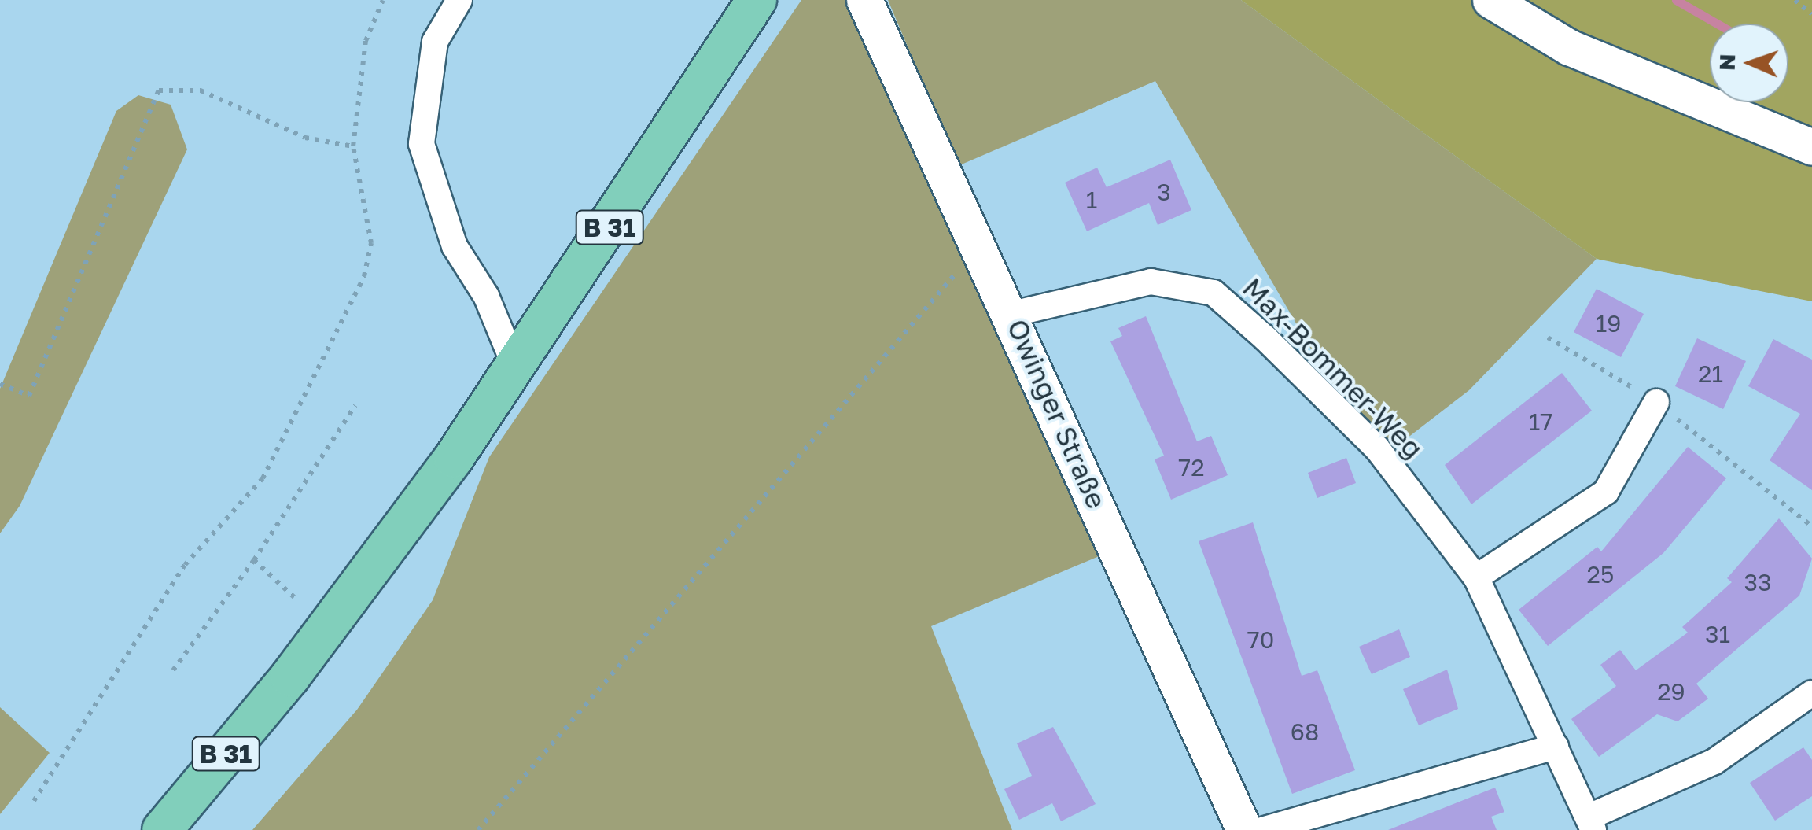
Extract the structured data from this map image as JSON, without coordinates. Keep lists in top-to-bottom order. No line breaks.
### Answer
{"streets":{"main road":["B 31"],"street":["Max-Bommer-Weg","Owinger Straße"]},"crossings":[["Max-Bommer-Weg","Owinger Straße"]],"house_numbers":["3","1","19","21","17","72","25","33","31","70","29","68"],"north":"left"}
